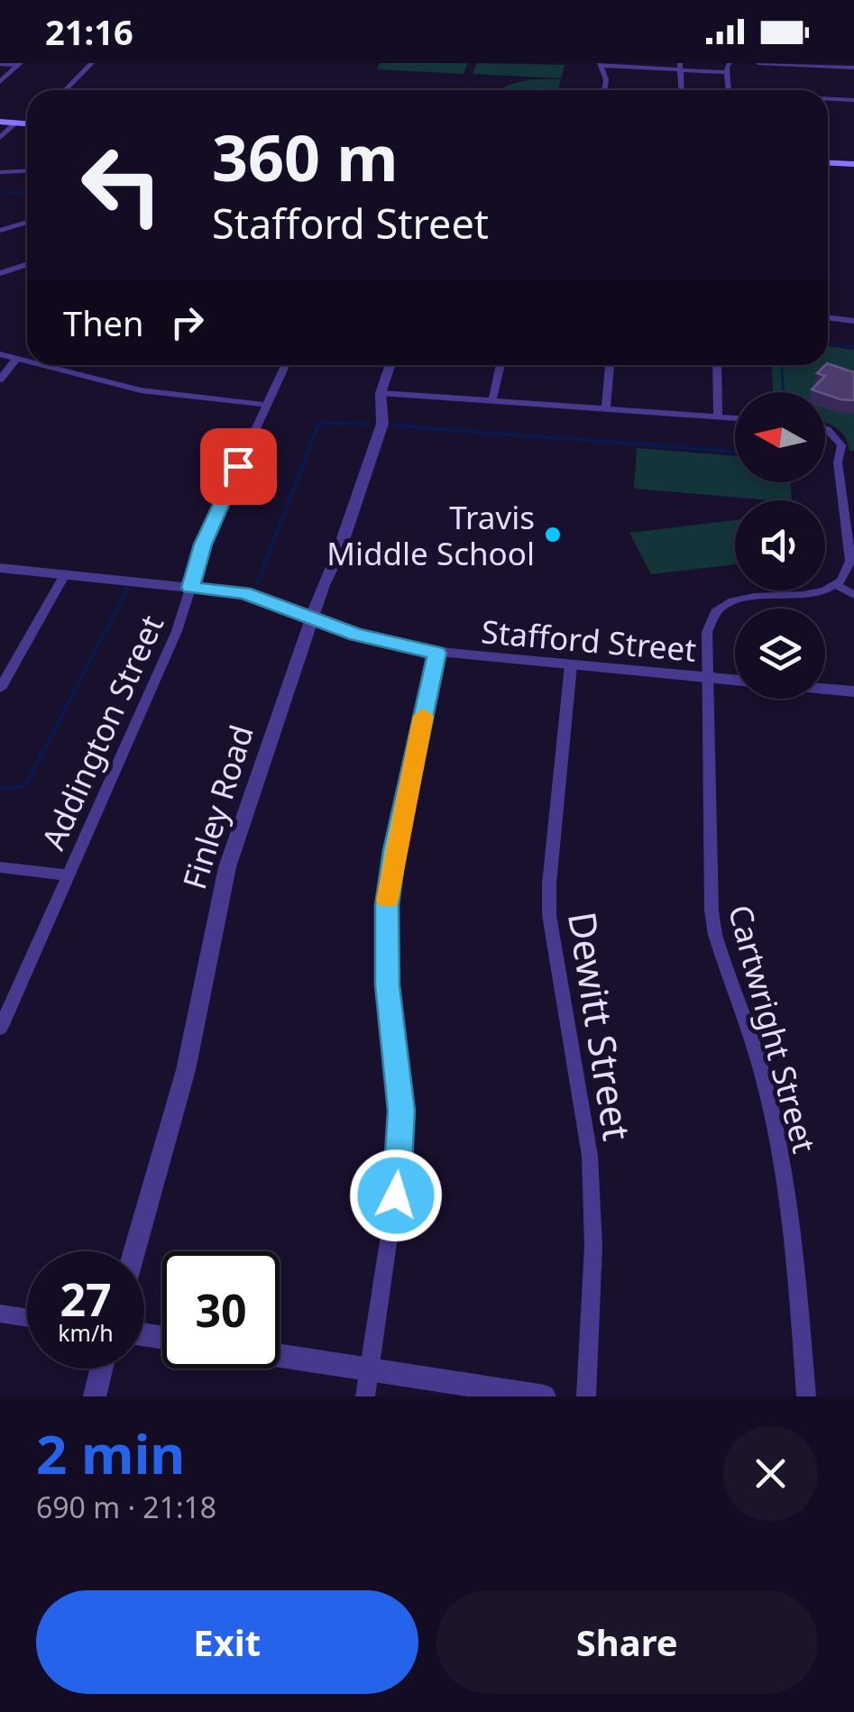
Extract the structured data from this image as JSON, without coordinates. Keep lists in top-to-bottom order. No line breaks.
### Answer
{"streets":{"street":["Stafford Street","Addington Street","Finley Road","Dewitt Street","Cartwright Street"]},"crossings":[["Stafford Street","Addington Street"],["Stafford Street","Finley Road"],["Stafford Street","Dewitt Street"],["Stafford Street","Cartwright Street"]],"places":["Travis Middle School"],"north":"left","page":{"status":"21:16","turn":["360 m","Stafford Street"],"then":"Then","speed":"27 km/h","limit":"30","heading":["2 min","690 m · 21:18"],"buttons":["Exit","Share"]}}
